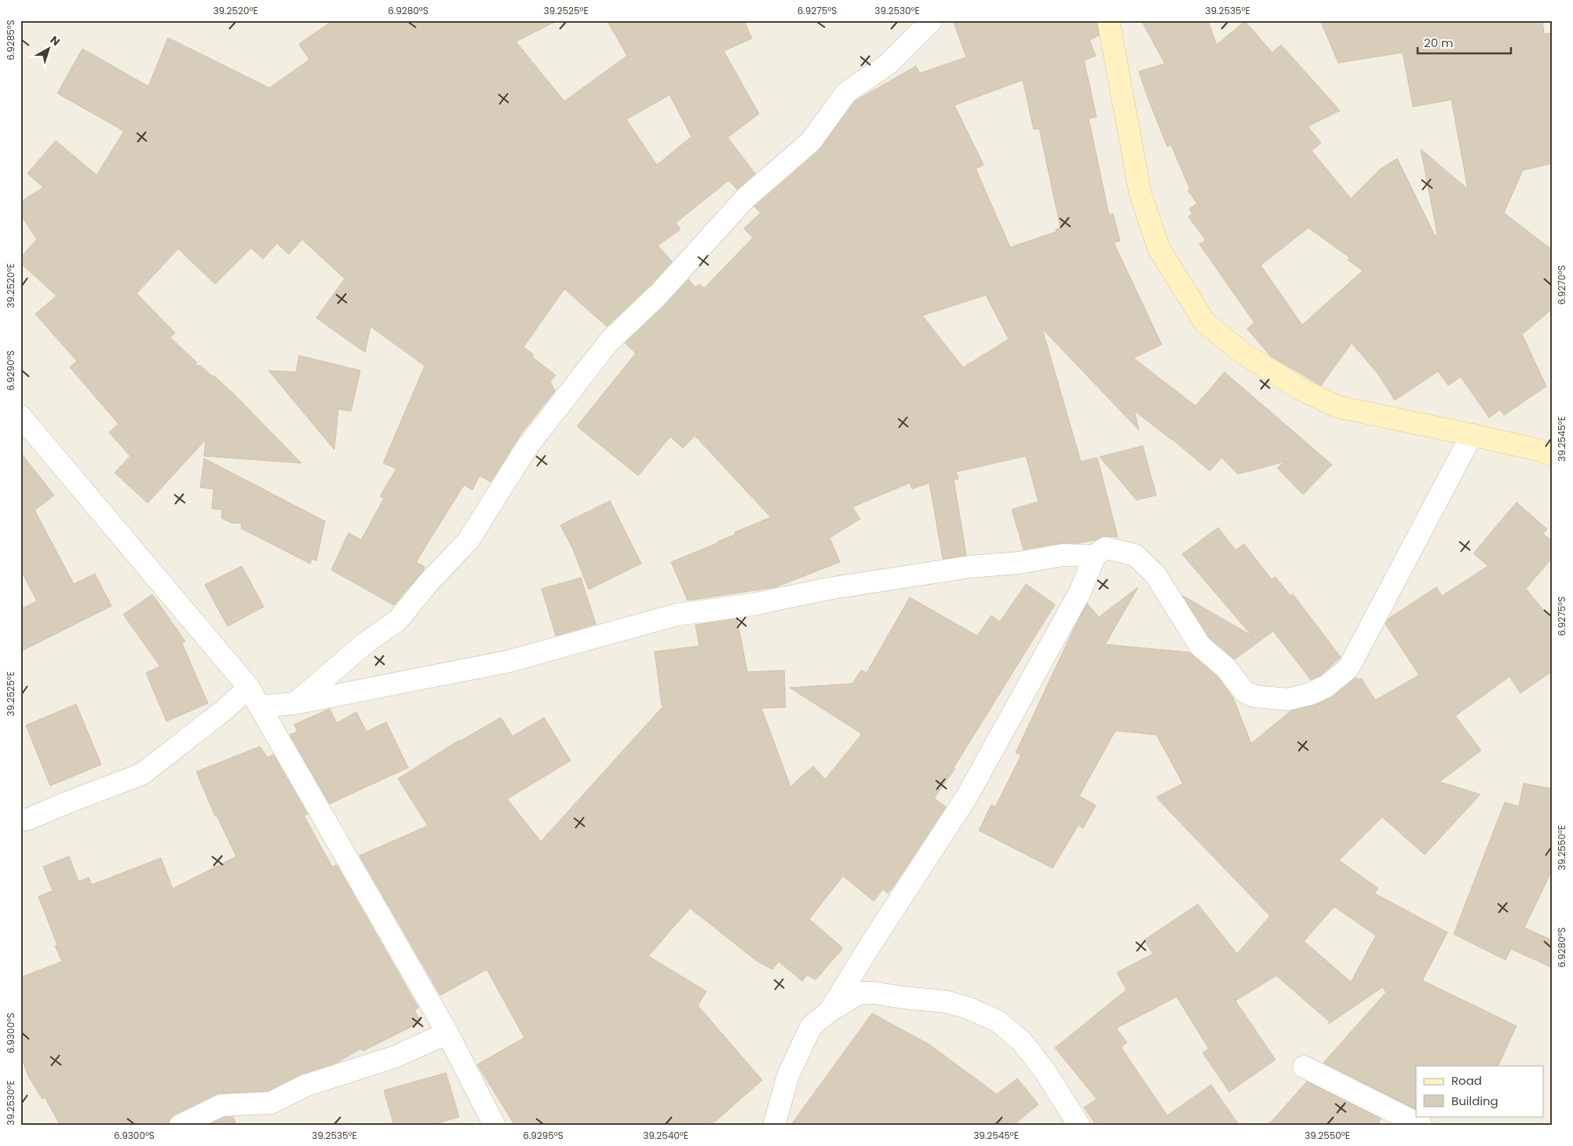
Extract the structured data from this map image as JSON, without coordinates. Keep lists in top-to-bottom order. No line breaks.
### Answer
{"legend":["Road","Building"],"scale_bar":"20 m","north":"top right","coordinates":["39.2520°E","6.9280°S","39.2525°E","6.9275°S","39.2530°E","39.2535°E","6.9285°S","6.9270°S","6.9290°S","39.2545°E","39.2550°E","6.9300°S","6.9295°S","39.2540°E"]}
